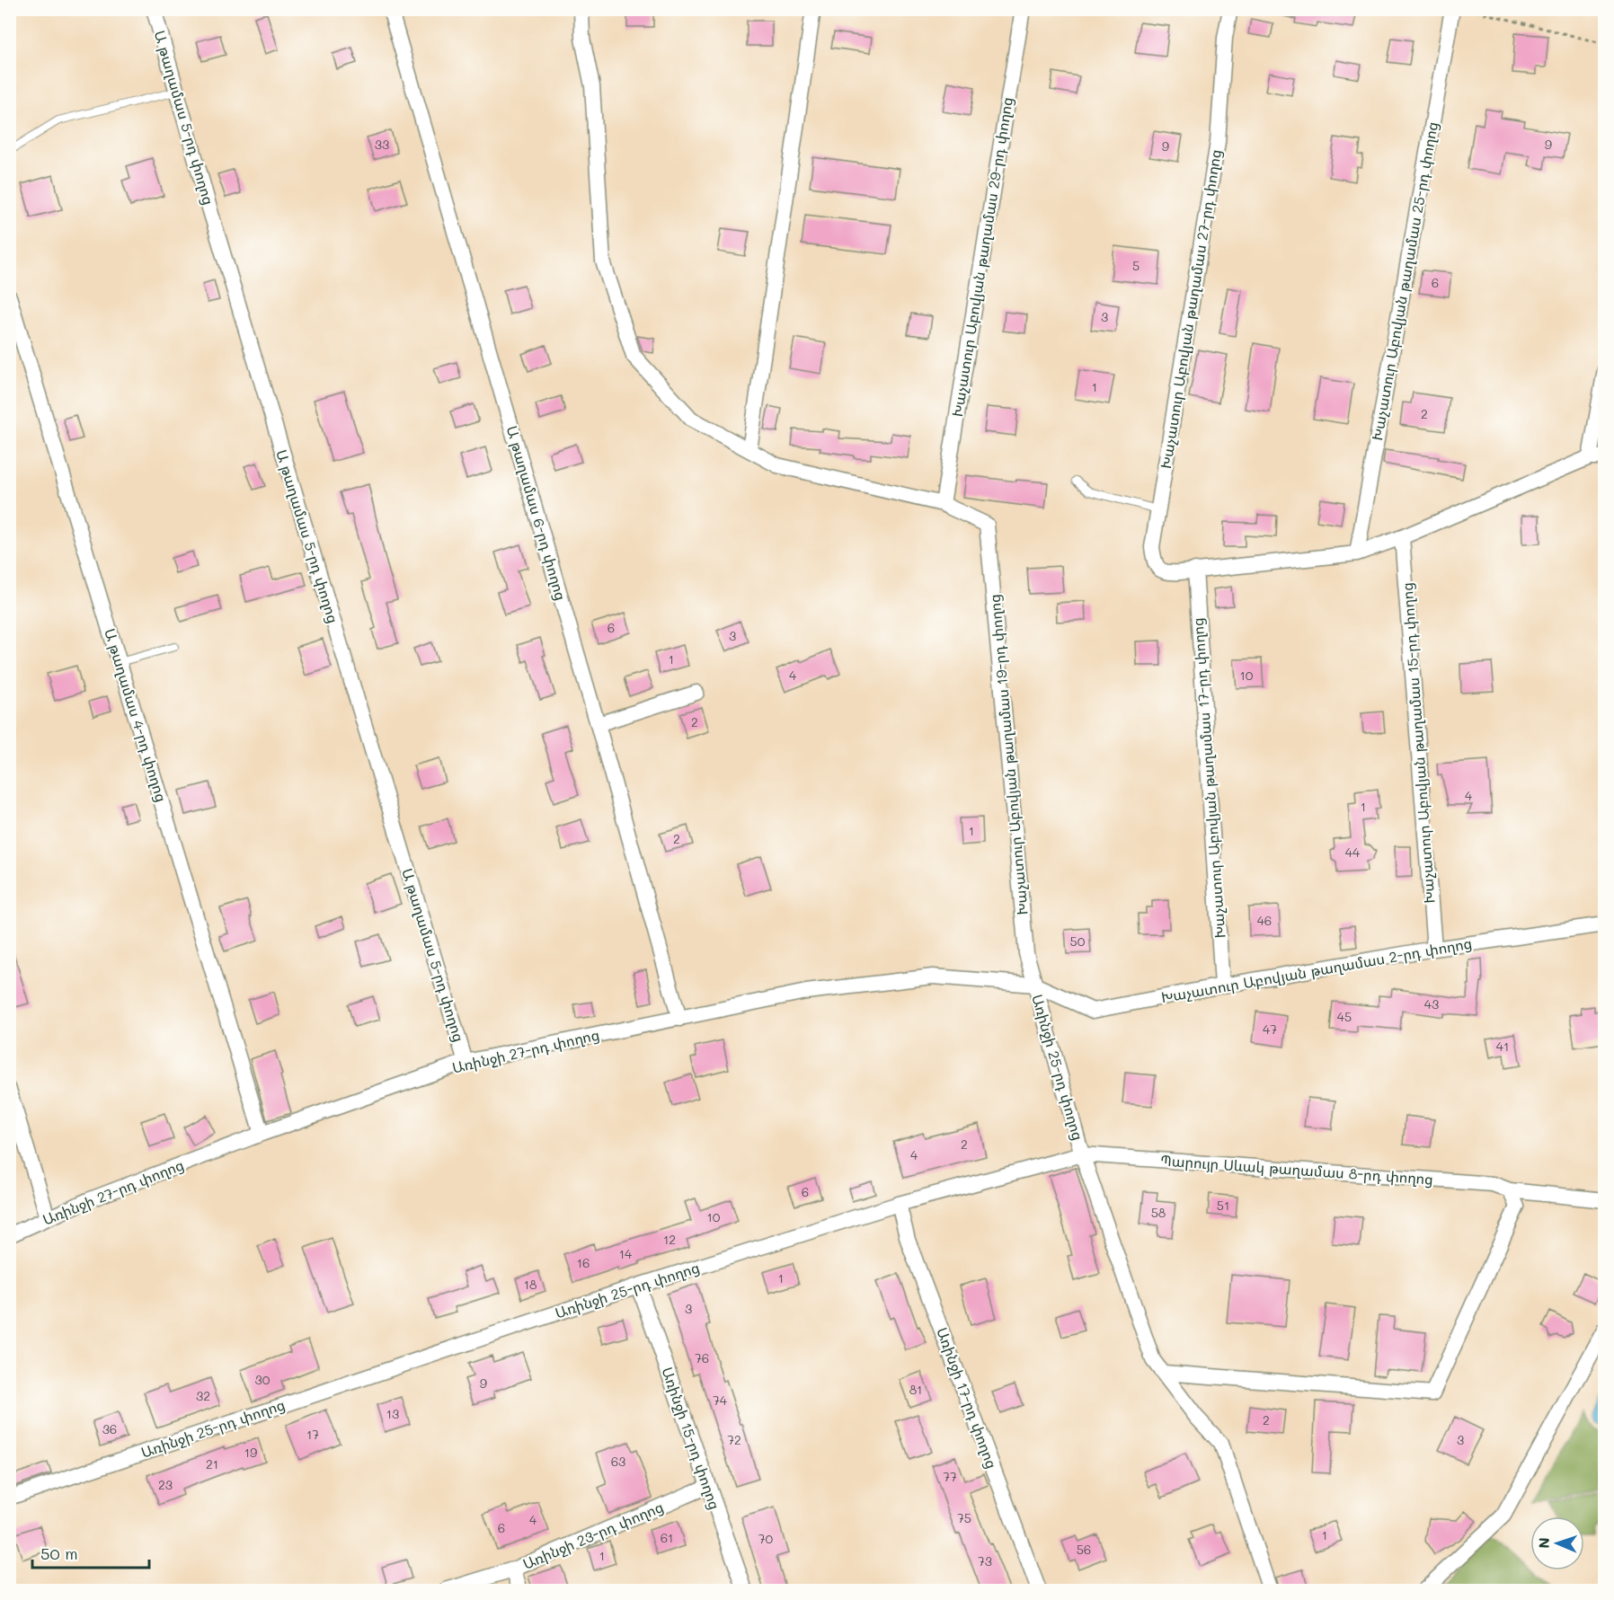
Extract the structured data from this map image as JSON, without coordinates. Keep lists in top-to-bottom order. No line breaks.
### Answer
{"streets":{"street":["Ա թաղամաս 5-րդ փողոց","Խաչատուր Աբովյան թաղամաս 29-րդ փողոց","Խաչատուր Աբովյան թաղամաս 25-րդ փողոց","Խաչատուր Աբովյան թաղամաս 27-րդ փողոց","Ա թաղամաս 6-րդ փողոց","Ա թաղամաս 4-րդ փողոց","Խաչատուր Աբովյան թաղամաս 15-րդ փողոց","Խաչատուր Աբովյան թաղամաս 19-րդ փողոց","Խաչատուր Աբովյան թաղամաս 17-րդ փողոց","Խաչատուր Աբովյան թաղամաս 2-րդ փողոց","Առինջի 27-րդ փողոց","Առինջի 25-րդ փողոց","Պարույր Սևակ թաղամաս 8-րդ փողոց","Առինջի 17-րդ փողոց","Առինջի 15-րդ փողոց","Առինջի 23-րդ փողոց"]},"crossings":[["Ա թաղամաս 5-րդ փողոց","Առինջի 27-րդ փողոց"],["Խաչատուր Աբովյան թաղամաս 29-րդ փողոց","Խաչատուր Աբովյան թաղամաս 19-րդ փողոց"],["Խաչատուր Աբովյան թաղամաս 27-րդ փողոց","Խաչատուր Աբովյան թաղամաս 17-րդ փողոց"],["Ա թաղամաս 6-րդ փողոց","Առինջի 27-րդ փողոց"],["Ա թաղամաս 4-րդ փողոց","Առինջի 27-րդ փողոց"],["Խաչատուր Աբովյան թաղամաս 15-րդ փողոց","Խաչատուր Աբովյան թաղամաս 2-րդ փողոց"],["Խաչատուր Աբովյան թաղամաս 19-րդ փողոց","Խաչատուր Աբովյան թաղամաս 2-րդ փողոց"],["Խաչատուր Աբովյան թաղամաս 19-րդ փողոց","Առինջի 27-րդ փողոց"],["Խաչատուր Աբովյան թաղամաս 19-րդ փողոց","Առինջի 25-րդ փողոց"],["Խաչատուր Աբովյան թաղամաս 17-րդ փողոց","Խաչատուր Աբովյան թաղամաս 2-րդ փողոց"],["Խաչատուր Աբովյան թաղամաս 2-րդ փողոց","Առինջի 27-րդ փողոց"],["Խաչատուր Աբովյան թաղամաս 2-րդ փողոց","Առինջի 25-րդ փողոց"],["Առինջի 27-րդ փողոց","Առինջի 25-րդ փողոց"],["Առինջի 25-րդ փողոց","Պարույր Սևակ թաղամաս 8-րդ փողոց"],["Առինջի 25-րդ փողոց","Առինջի 17-րդ փողոց"],["Առինջի 25-րդ փողոց","Առինջի 15-րդ փողոց"],["Առինջի 15-րդ փողոց","Առինջի 23-րդ փողոց"]],"house_numbers":["33","9","9","5","6","3","1","2","6","3","1","4","10","2","4","1","1","2","44","46","50","43","45","47","41","2","4","6","51","58","10","12","14","16","1","18","3","76","30","9","81","32","74","13","2","36","17","72","3","19","63","21","77","23","75","4","6","1","61","70","56","1","73"],"scale_bar":"50 m","north":"left"}
